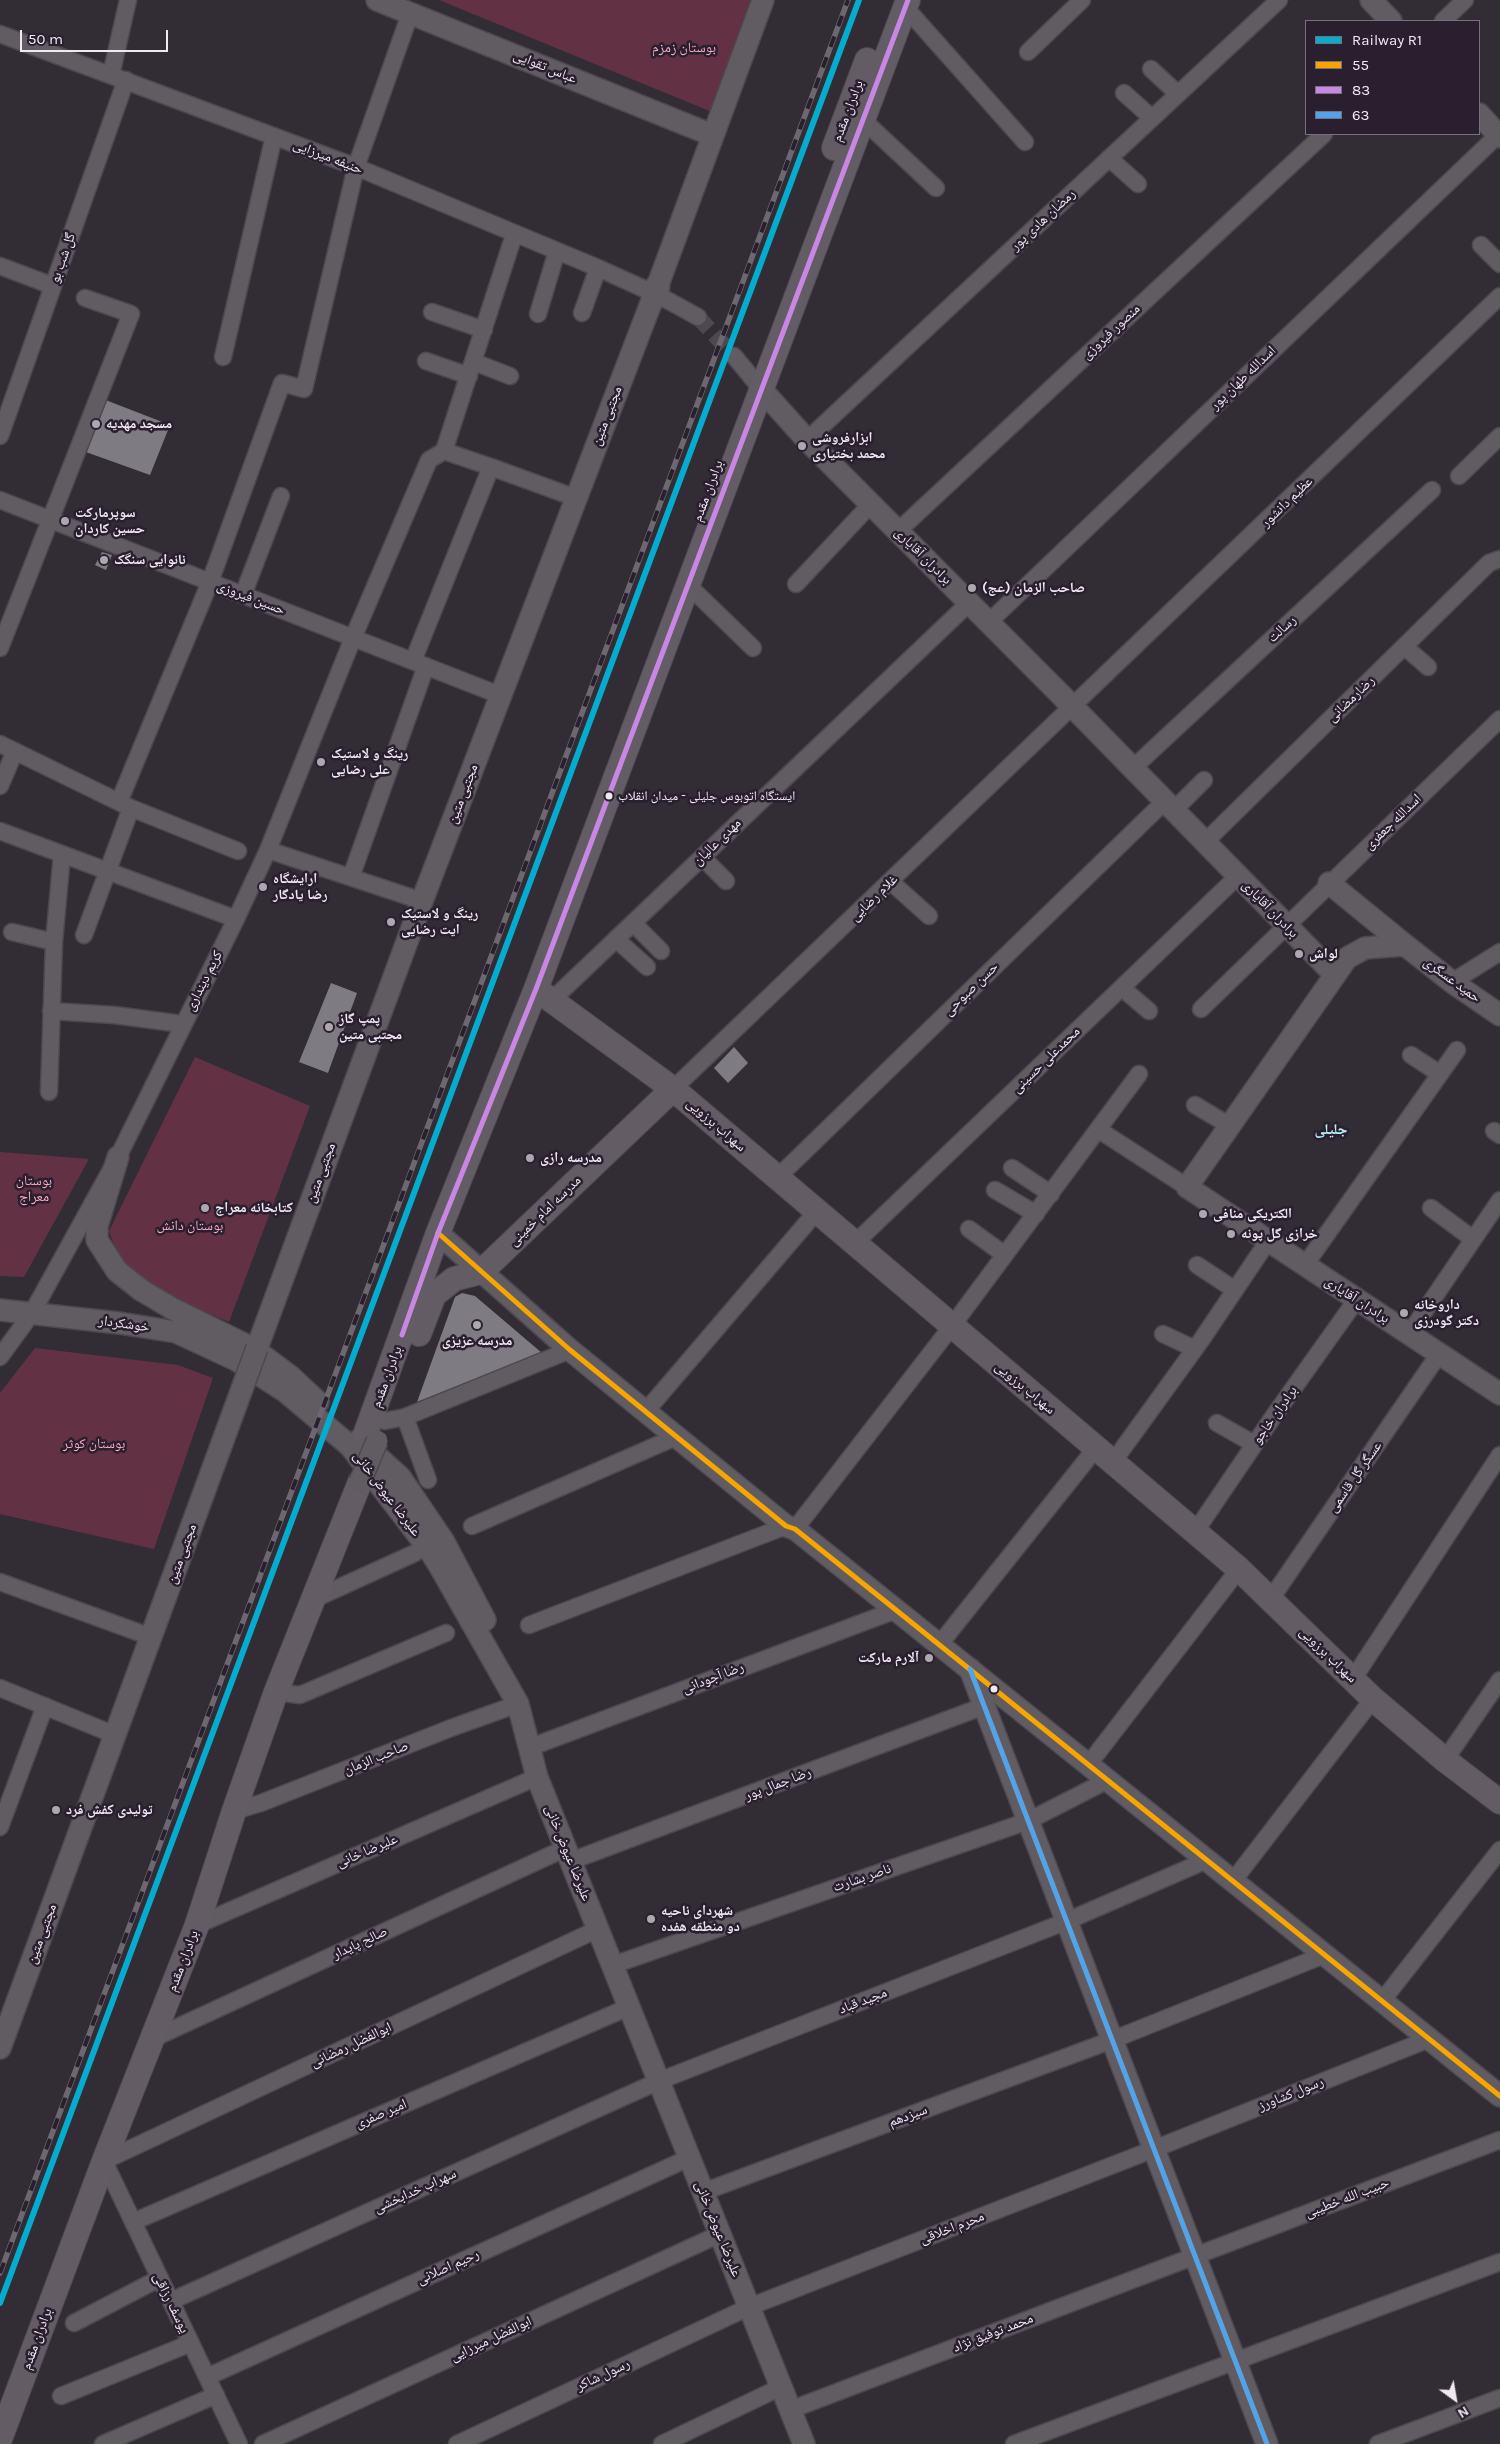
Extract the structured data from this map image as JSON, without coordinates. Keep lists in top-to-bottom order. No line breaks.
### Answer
{"streets":{"main road":["برادران مقدم","سهراب برزویی","مدرسه امام خمینی"],"street":["عباس تقوایی","حنیفه میرزایی","رمضان هادی پور","گل شب بو","منصور فیروزی","اسدالله طهان پور","مجتبی متین","عظیم دانشور","برادران آقایاری","حسین فیروزی","رسالت","رضارمضانی","اسدالله جعفری","مهدی عالیان","غلام رضایی","حمید عسگری","کریم دینداری","حسن صبوحی","محمدعلی حسینی","خوشکردار","برادران خاجو","عسگر گل قاسمی","علیرضا عیوض خانی","رضا آجودانی","صاحب الزمان","رضا جمال پور","علیرضا خانی","ناصر بشارت","صالح پایدار","مجید قباد","ابوالفضل رمضانی","رسول کشاورز","امیر صفری","سیزدهم","سهراب خدابخشی","حبیب‌ الله خطیبی","محرم اخلاقی","رحیم اصلانی","یوسف رزاقی","محمد توفیق ‌نژاد","ابوالفضل میرزایی","رسول شاکر"]},"crossings":[["عباس تقوایی","مجتبی متین"],["برادران مقدم","برادران آقایاری"],["برادران مقدم","مهدی عالیان"],["برادران مقدم","سهراب برزویی"],["برادران مقدم","مدرسه امام خمینی"],["برادران مقدم","صاحب الزمان"],["برادران مقدم","علیرضا خانی"],["برادران مقدم","صالح پایدار"],["برادران مقدم","ابوالفضل رمضانی"],["برادران مقدم","یوسف رزاقی"],["حنیفه میرزایی","گل شب بو"],["حنیفه میرزایی","مجتبی متین"],["رمضان هادی پور","برادران آقایاری"],["منصور فیروزی","برادران آقایاری"],["اسدالله طهان پور","برادران آقایاری"],["مجتبی متین","حسین فیروزی"],["عظیم دانشور","برادران آقایاری"],["عظیم دانشور","غلام رضایی"],["برادران آقایاری","رسالت"],["برادران آقایاری","رضارمضانی"],["برادران آقایاری","اسدالله جعفری"],["برادران آقایاری","مهدی عالیان"],["برادران آقایاری","غلام رضایی"],["برادران آقایاری","حسن صبوحی"],["برادران آقایاری","محمدعلی حسینی"],["برادران آقایاری","برادران خاجو"],["برادران آقایاری","عسگر گل قاسمی"],["حسین فیروزی","کریم دینداری"],["اسدالله جعفری","حمید عسگری"],["مهدی عالیان","سهراب برزویی"],["غلام رضایی","سهراب برزویی"],["غلام رضایی","مدرسه امام خمینی"],["کریم دینداری","خوشکردار"],["حسن صبوحی","سهراب برزویی"],["محمدعلی حسینی","سهراب برزویی"],["سهراب برزویی","مدرسه امام خمینی"],["سهراب برزویی","برادران خاجو"],["سهراب برزویی","عسگر گل قاسمی"],["خوشکردار","علیرضا عیوض خانی"],["علیرضا عیوض خانی","رضا آجودانی"],["علیرضا عیوض خانی","صاحب الزمان"],["علیرضا عیوض خانی","رضا جمال پور"],["علیرضا عیوض خانی","علیرضا خانی"],["علیرضا عیوض خانی","ناصر بشارت"],["علیرضا عیوض خانی","صالح پایدار"],["علیرضا عیوض خانی","مجید قباد"],["علیرضا عیوض خانی","ابوالفضل رمضانی"],["علیرضا عیوض خانی","امیر صفری"],["علیرضا عیوض خانی","سیزدهم"],["علیرضا عیوض خانی","سهراب خدابخشی"],["علیرضا عیوض خانی","محرم اخلاقی"],["علیرضا عیوض خانی","رحیم اصلانی"],["علیرضا عیوض خانی","محمد توفیق ‌نژاد"],["علیرضا عیوض خانی","ابوالفضل میرزایی"],["علیرضا عیوض خانی","رسول شاکر"],["رضا جمال پور","صالح پایدار"],["مجید قباد","سهراب خدابخشی"],["ابوالفضل رمضانی","یوسف رزاقی"],["رسول کشاورز","محرم اخلاقی"],["امیر صفری","یوسف رزاقی"],["سهراب خدابخشی","یوسف رزاقی"],["حبیب‌ الله خطیبی","محمد توفیق ‌نژاد"],["محرم اخلاقی","رسول شاکر"],["رحیم اصلانی","یوسف رزاقی"]],"districts":["جلیلی"],"parks":["بوستان زمزم","بوستان معراج","بوستان دانش","بوستان کوثر"],"places":["مسجد مهدیه","ابزارفروشی محمد بختیاری","سوپرمارکت حسین کاردان","نانوایی سنگک","صاحب الزمان (عج)","رینگ و لاستیک علی رضایی","ایستگاه اتوبوس جلیلی - میدان انقلاب","ارایشگاه رضا یادگار","رینگ و لاستیک ایت رضایی","لواش","پمپ گاز مجتبی متین","مدرسه رازی","کتابخانه معراج","الکتریکی منافی","خرازی گل پونه","داروخانه دکتر گودرزی","مدرسه عزیزی","آلارم مارکت","تولیدی کفش فرد","شهردای ناحیه دو منطقه هفده"],"lines":["rail line R1","transit line 83","transit line 55","transit line 63"],"legend":["Railway R1","55","83","63"],"scale_bar":"50 m","north":"bottom right"}
